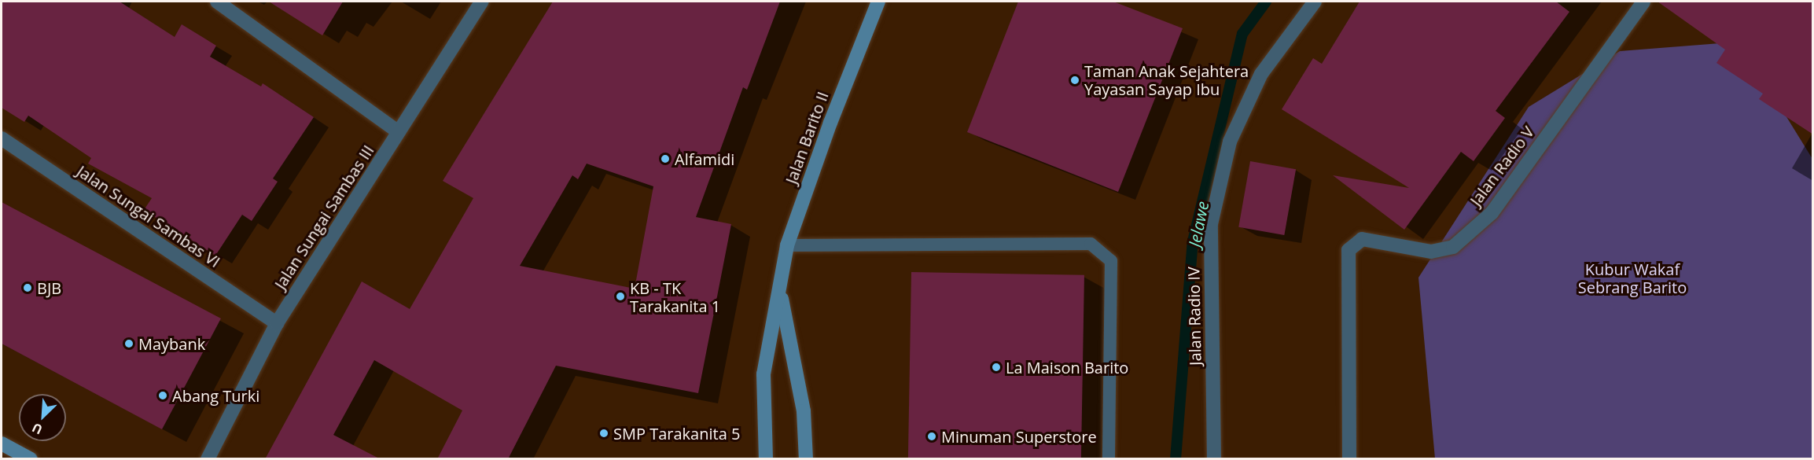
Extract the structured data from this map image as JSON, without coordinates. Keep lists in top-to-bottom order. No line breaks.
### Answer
{"streets":{"street":["Jalan Barito II","Jalan Radio V","Jalan Sungai Sambas VI","Jalan Sungai Sambas III","Jalan Radio IV"]},"crossings":[["Jalan Sungai Sambas VI","Jalan Sungai Sambas III"]],"water":["Jelawe"],"parks":["Kubur Wakaf Sebrang Barito"],"places":["Taman Anak Sejahtera Yayasan Sayap Ibu","Alfamidi","BJB","KB - TK Tarakanita 1","Maybank","La Maison Barito","Abang Turki","SMP Tarakanita 5","Minuman Superstore"],"north":"bottom left"}
